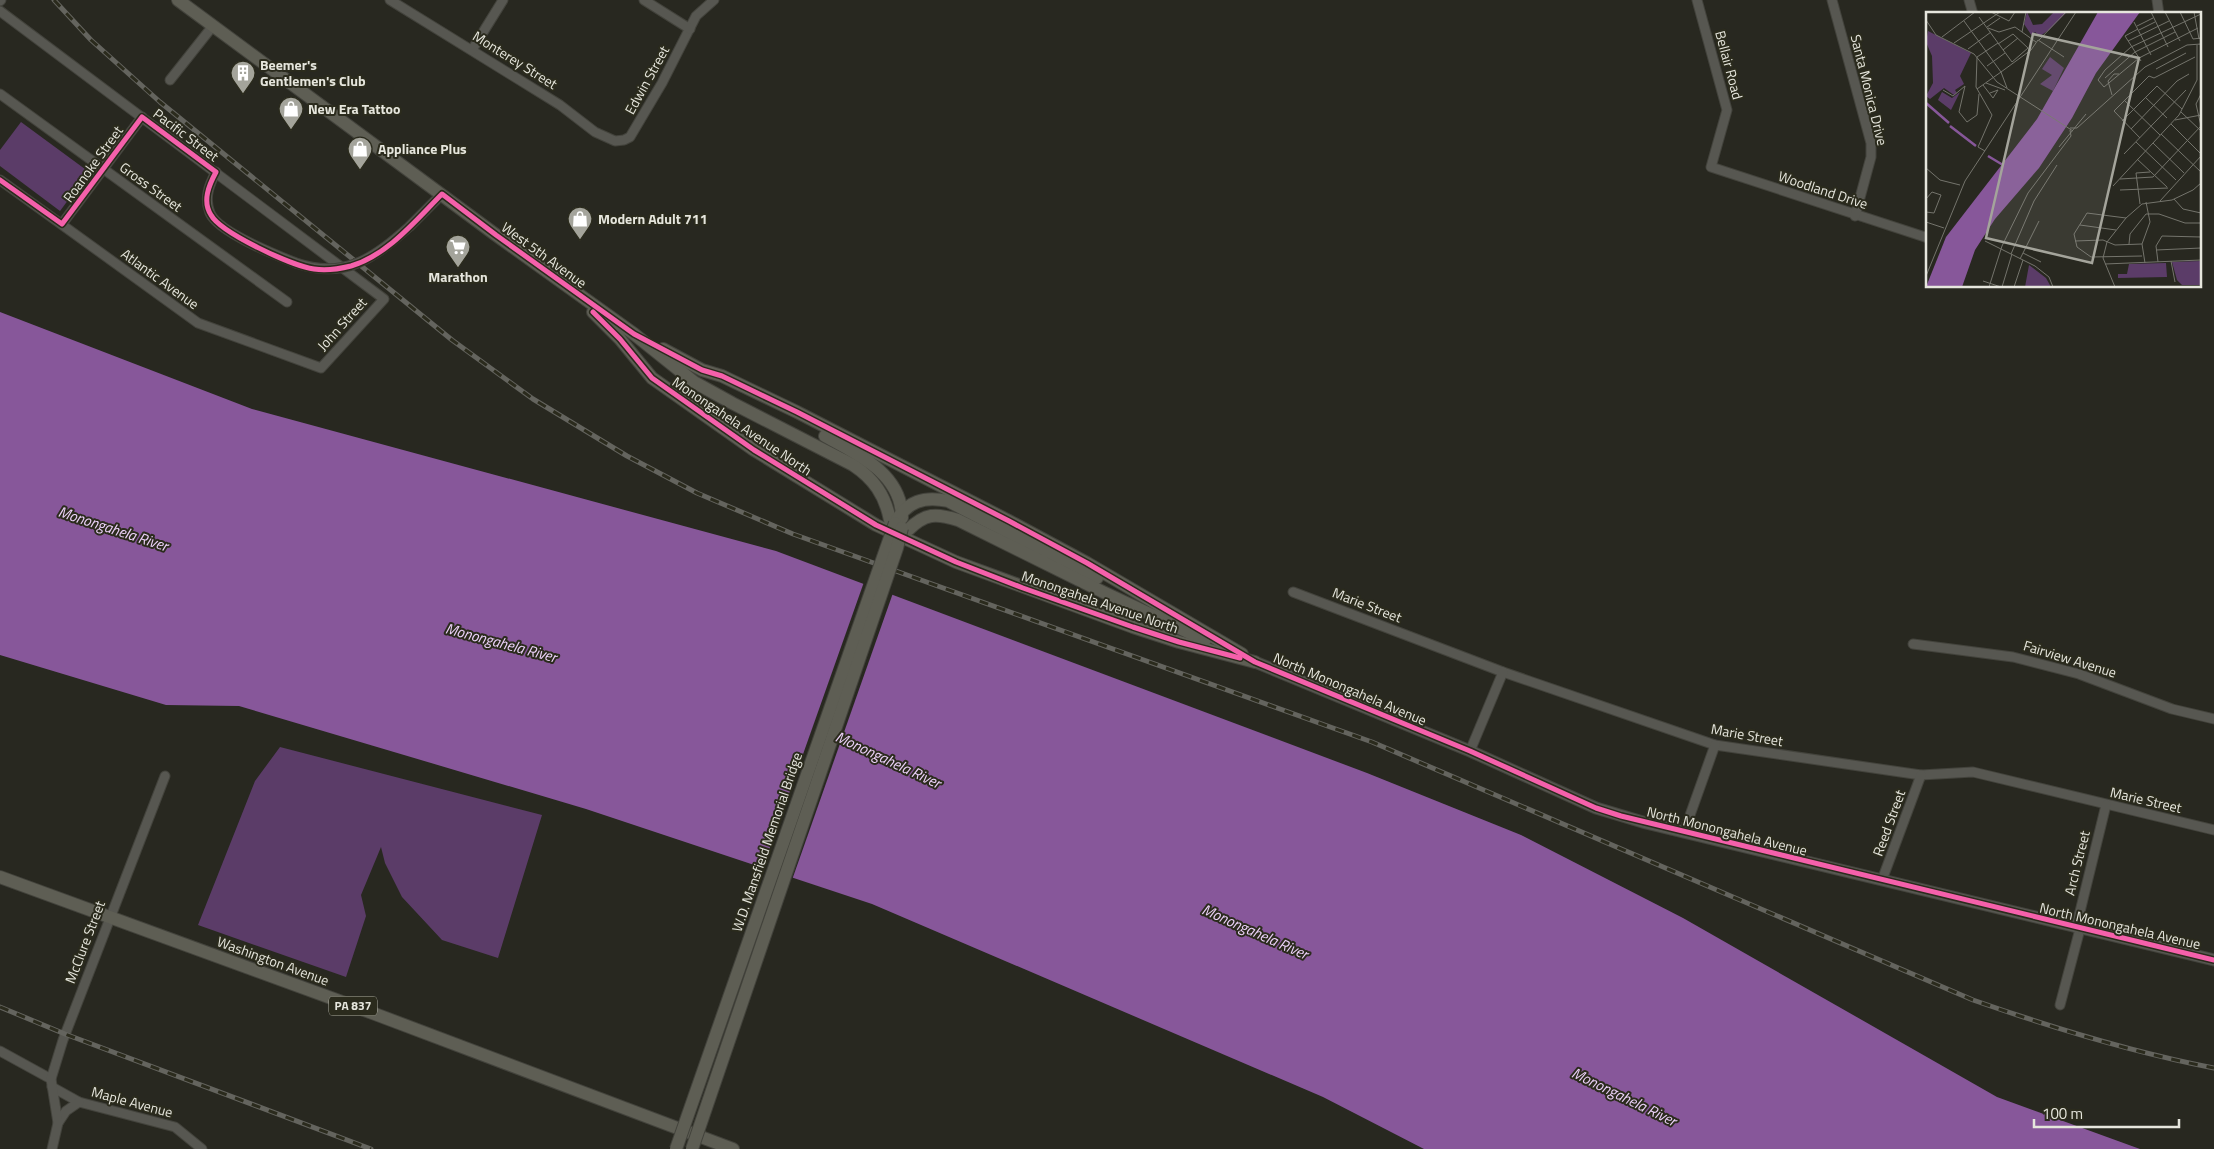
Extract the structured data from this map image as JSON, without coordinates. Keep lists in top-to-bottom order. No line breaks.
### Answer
{"streets":{"main road":["West 5th Avenue","Monongahela Avenue North","North Monongahela Avenue","W.D. Mansfield Memorial Bridge","Washington Avenue","PA 837"],"street":["Monterey Street","Bellair Road","Edwin Street","Santa Monica Drive","Pacific Street","Roanoke Street","Gross Street","Woodland Drive","Atlantic Avenue","John Street","Marie Street","Fairview Avenue","Reed Street","Arch Street","McClure Street","Maple Avenue"]},"crossings":[["Monterey Street","Edwin Street"],["Bellair Road","Woodland Drive"],["Santa Monica Drive","Woodland Drive"],["Pacific Street","Roanoke Street"],["Pacific Street","John Street"],["Roanoke Street","Gross Street"],["Roanoke Street","Atlantic Avenue"],["West 5th Avenue","Monongahela Avenue North"],["Atlantic Avenue","John Street"],["Monongahela Avenue North","North Monongahela Avenue"],["Marie Street","Reed Street"],["Marie Street","Arch Street"],["North Monongahela Avenue","Reed Street"],["North Monongahela Avenue","Arch Street"],["W.D. Mansfield Memorial Bridge","Washington Avenue"],["W.D. Mansfield Memorial Bridge","PA 837"],["McClure Street","Washington Avenue"],["McClure Street","Maple Avenue"],["Washington Avenue","PA 837"]],"water":["Monongahela River"],"places":{"building":["Beemer's Gentlemen's Club"],"shop":["New Era Tattoo","Appliance Plus","Modern Adult 711"],"supermarket":["Marathon"]},"scale_bar":"100 m"}
